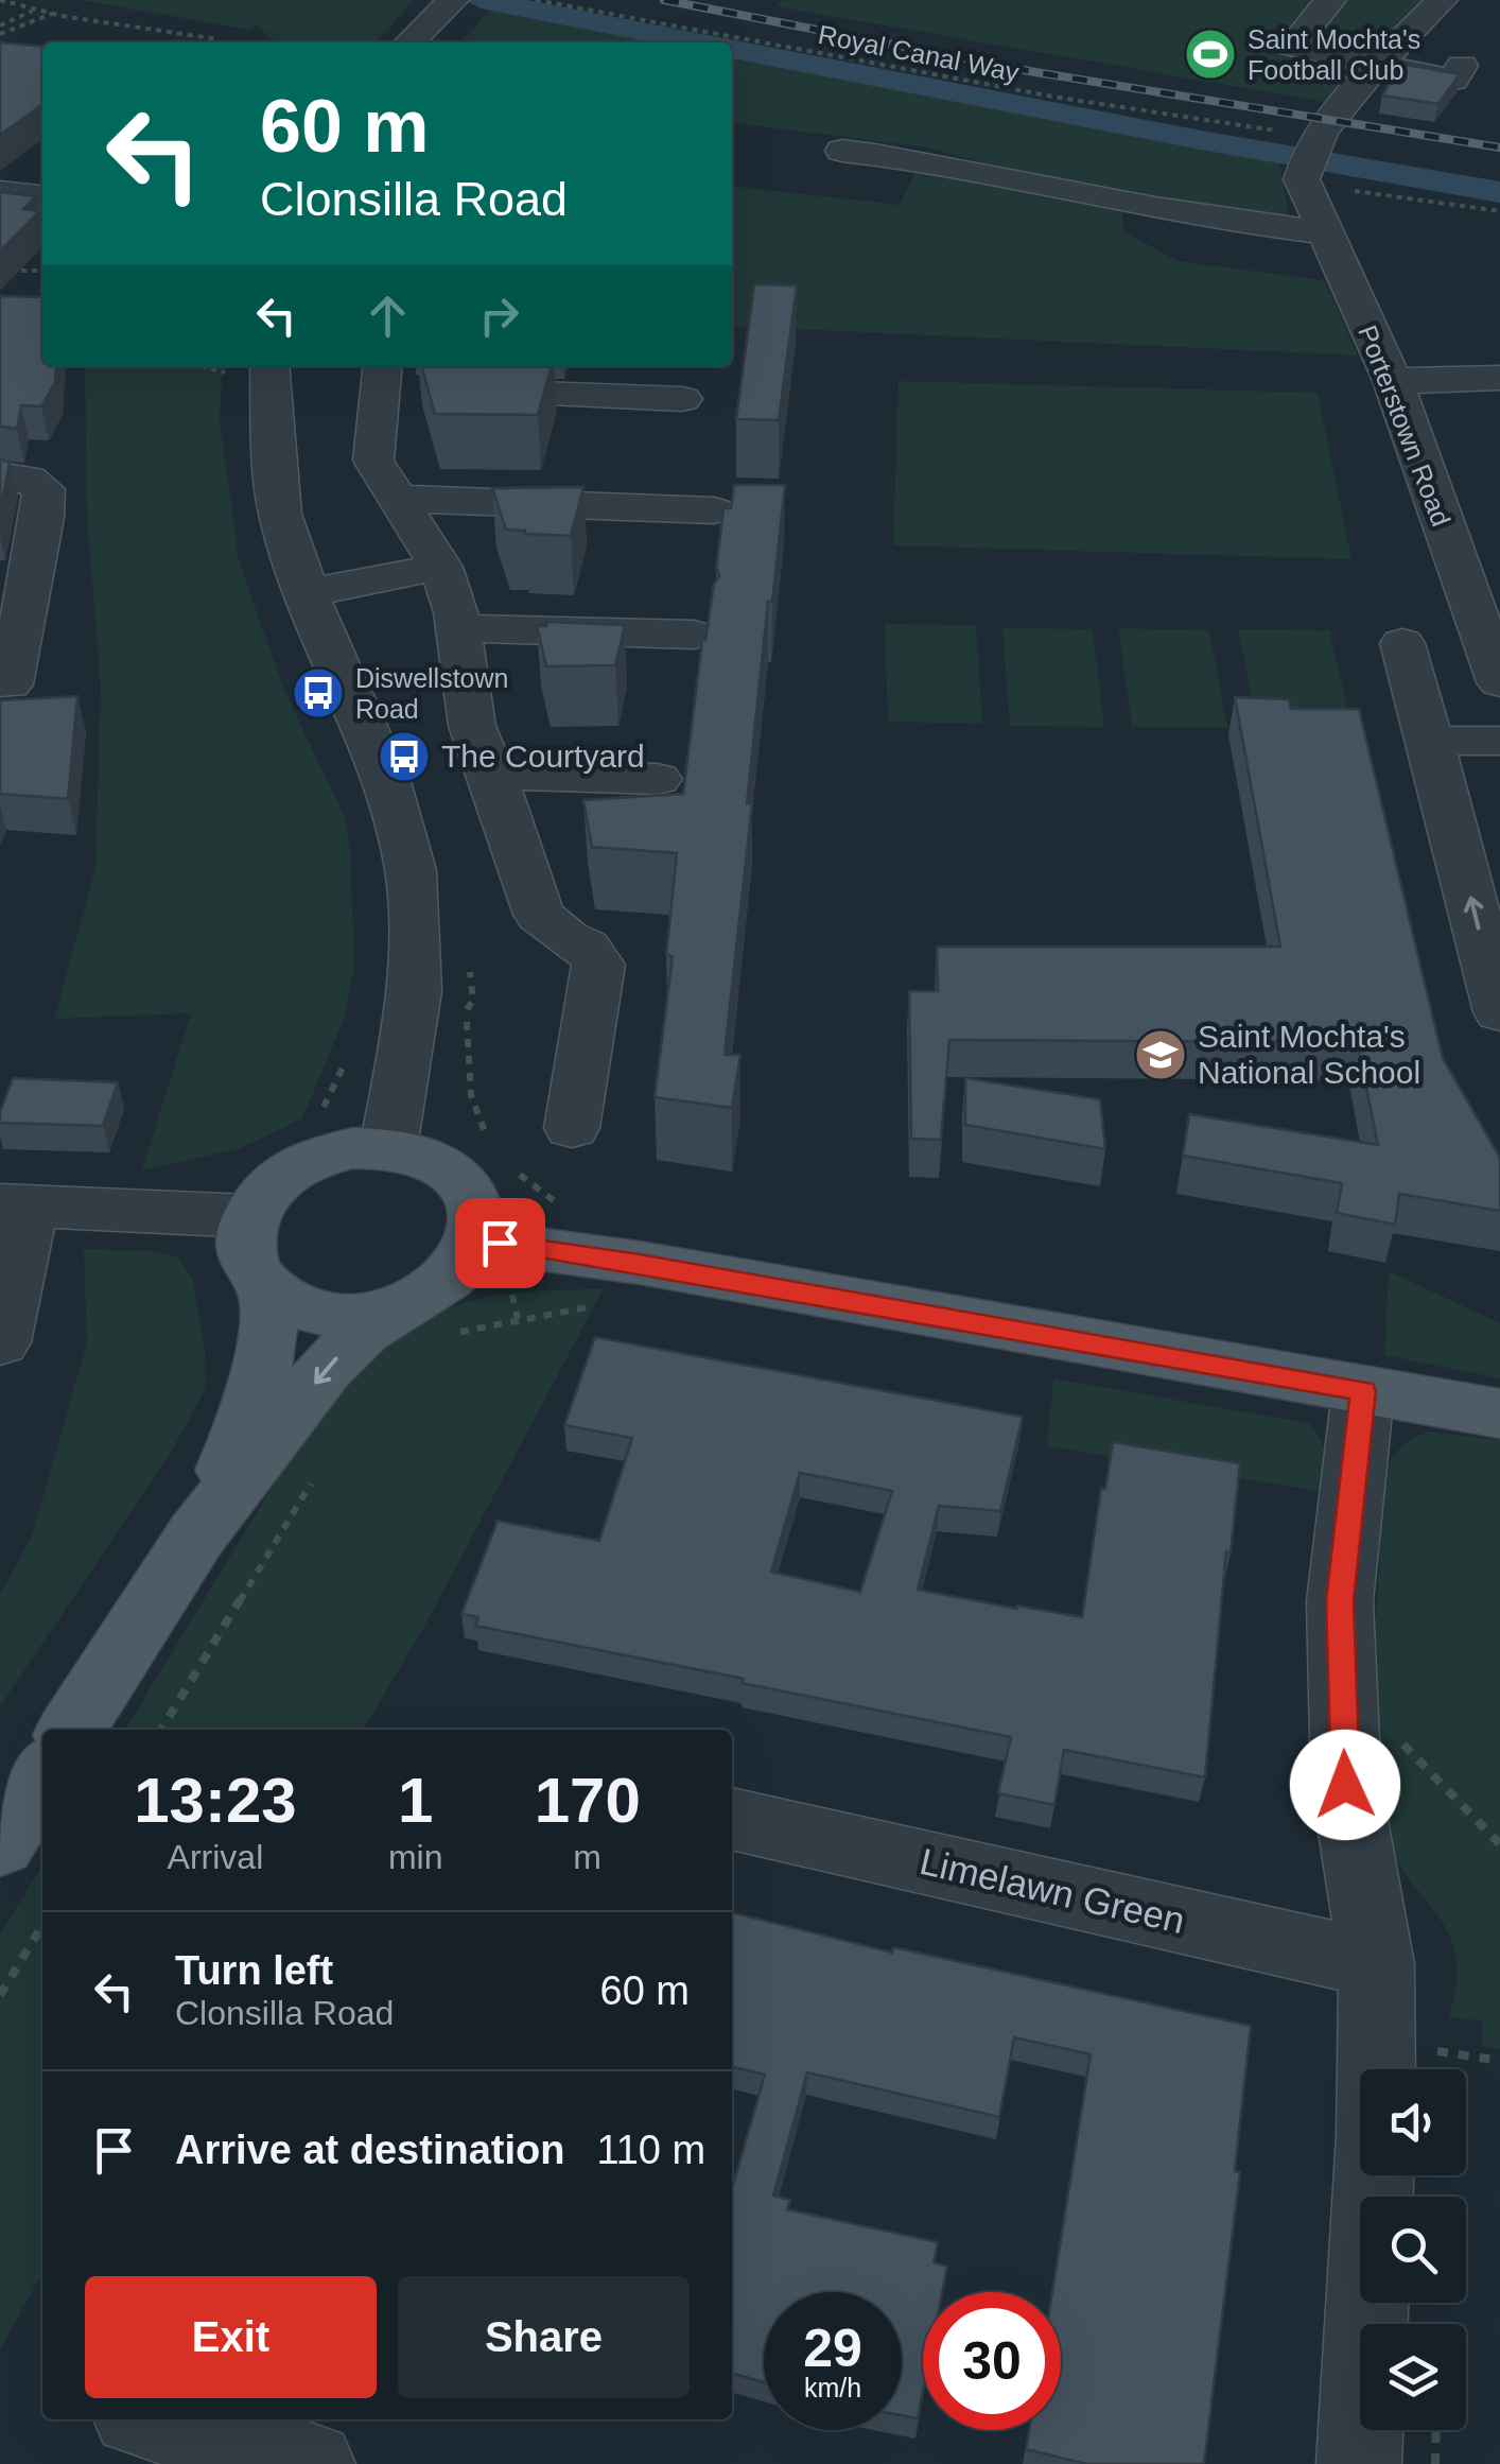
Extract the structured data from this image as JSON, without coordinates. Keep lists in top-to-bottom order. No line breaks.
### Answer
{"streets":{"street":["Porterstown Road","Limelawn Green"],"path":["Royal Canal Way"]},"places":{"sports":["Saint Mochta's Football Club"],"bus stop":["Diswellstown Road","The Courtyard"],"school or university":["Saint Mochta's National School"]},"page":{"turn":["60 m","Clonsilla Road"],"eta":["13:23","Arrival","1","min","170","m"],"list":[{"name":"Turn left","note":"Clonsilla Road","value":"60 m"},{"name":"Arrive at destination","value":"110 m"}],"buttons":["Exit","Share"],"speed":"29 km/h","limit":"30"}}
